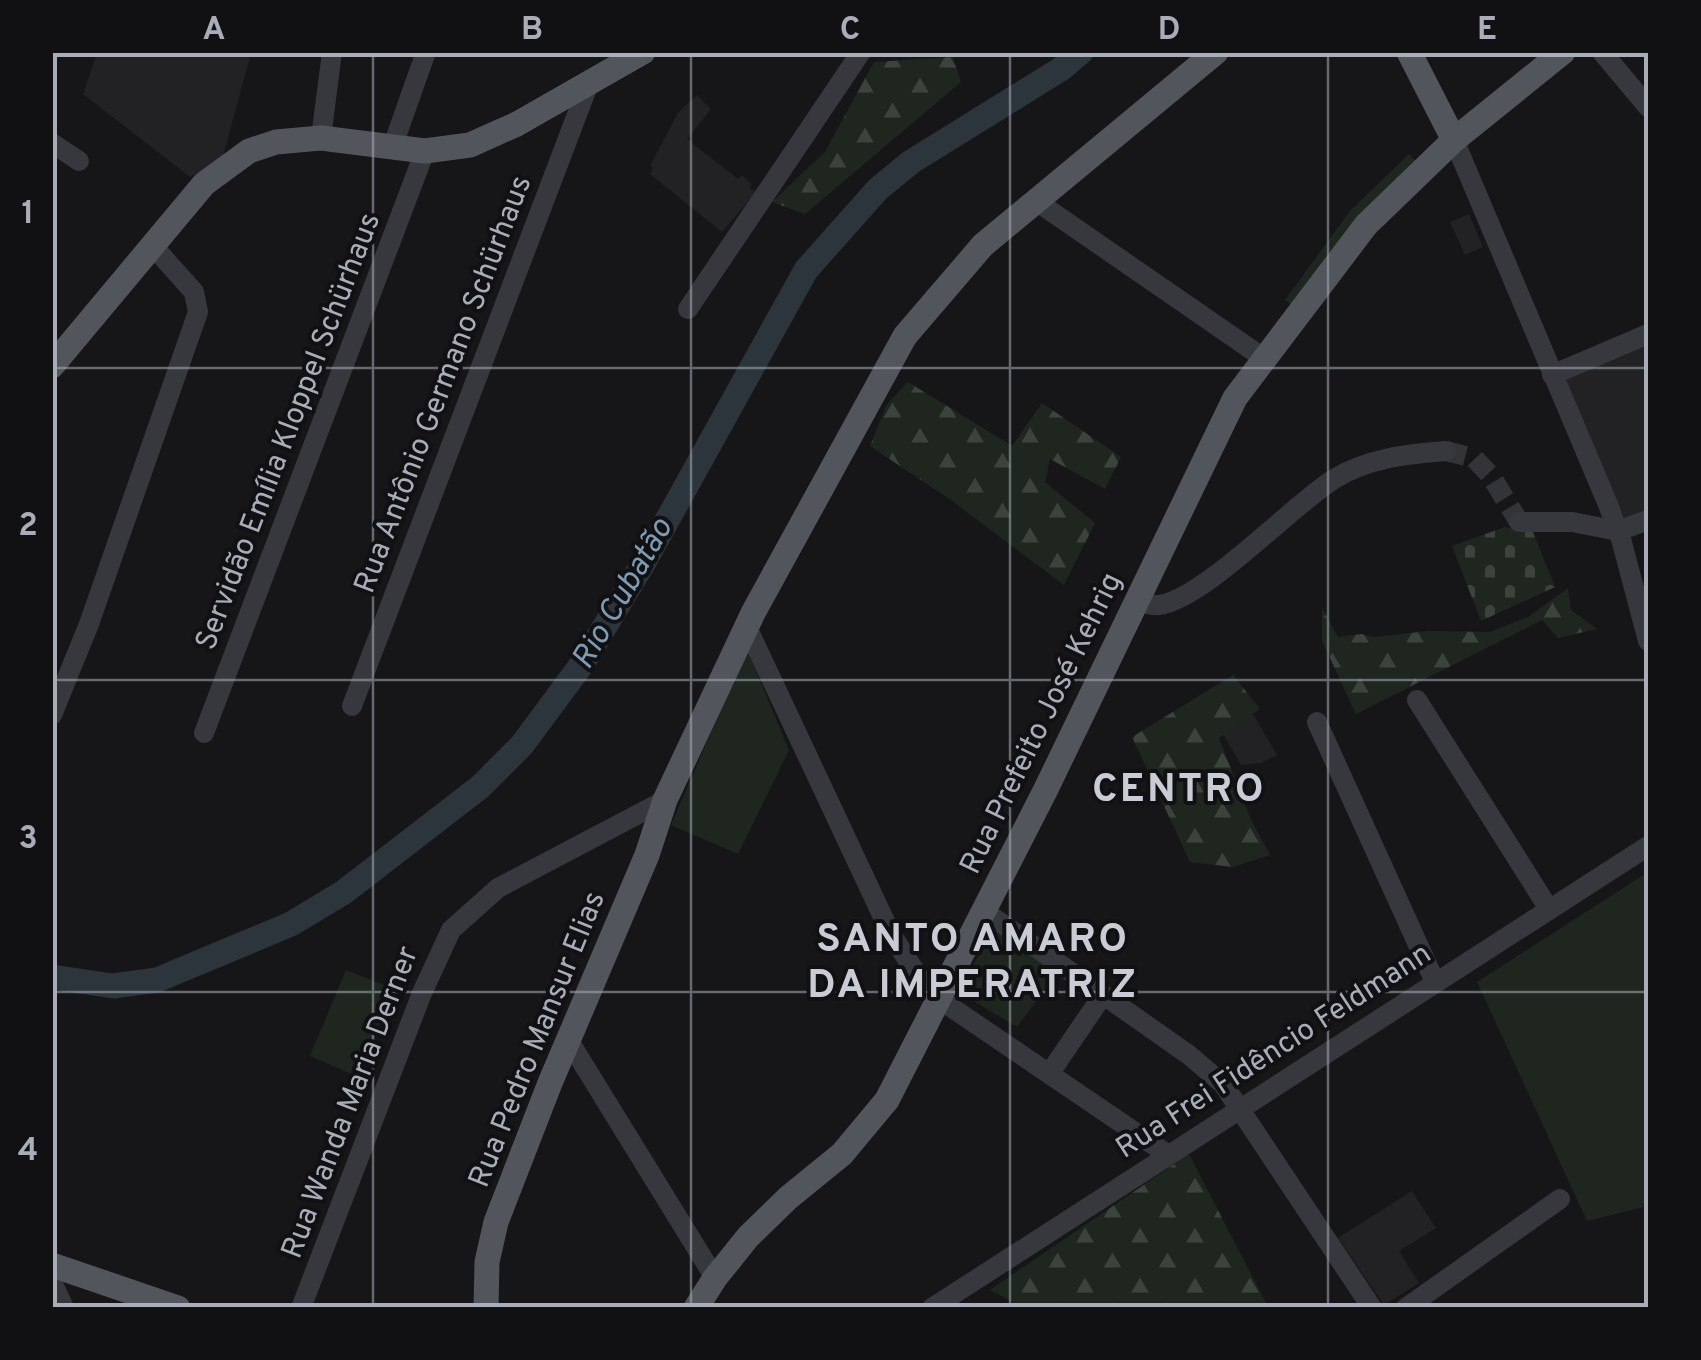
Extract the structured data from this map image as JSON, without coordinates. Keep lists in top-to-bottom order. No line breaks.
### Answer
{"streets":{"main road":["Rua Prefeito José Kehrig","Rua Pedro Mansur Elias"],"street":["Rua Antônio Germano Schürhaus","Servidão Emília Kloppel Schürhaus","Rua Frei Fidêncio Feldmann","Rua Wanda Maria Derner"]},"crossings":[["Rua Pedro Mansur Elias","Rua Wanda Maria Derner"]],"districts":["CENTRO","SANTO AMARO DA IMPERATRIZ"],"water":["Rio Cubatão"],"grid":{"columns":["A","B","C","D","E"],"rows":["1","2","3","4"]}}
